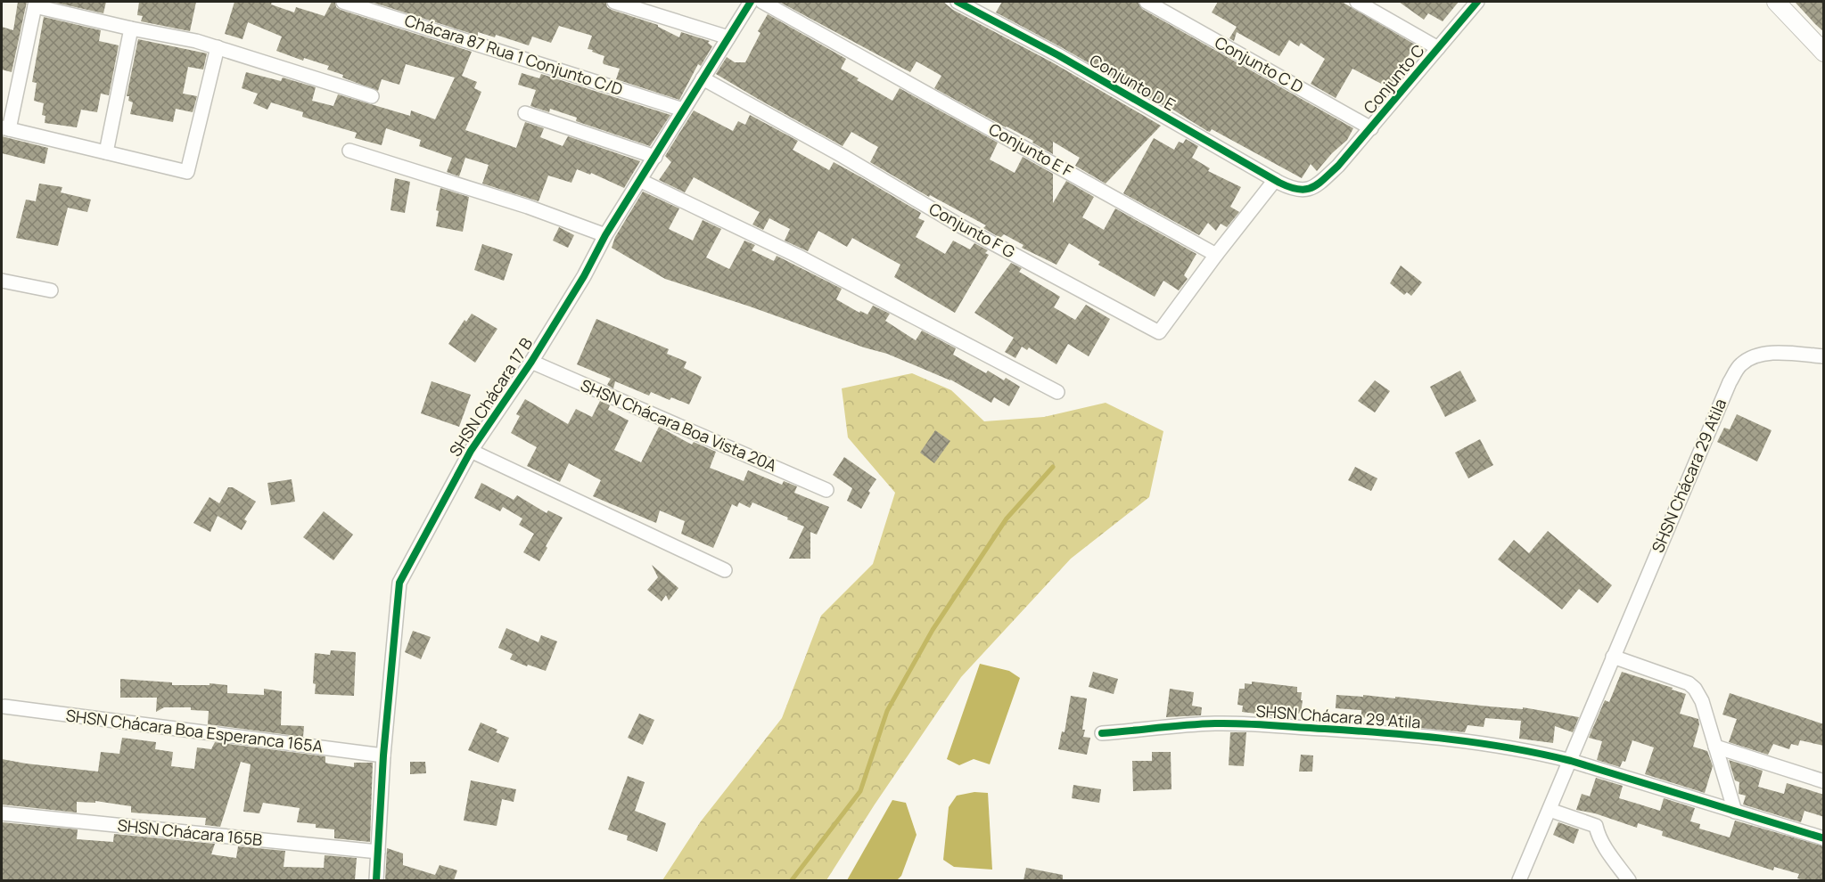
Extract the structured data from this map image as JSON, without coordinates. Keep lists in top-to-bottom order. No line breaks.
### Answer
{"streets":{"street":["Chácara 87 Rua 1 Conjunto C/D","Conjunto C D","Conjunto C","Conjunto D E","Conjunto E F","Conjunto F G","SHSN Chácara 17 B","SHSN Chácara Boa Vista 20A","SHSN Chácara 29 Atila","SHSN Chácara Boa Esperanca 165A","SHSN Chácara 165B"]},"crossings":[["Chácara 87 Rua 1 Conjunto C/D","SHSN Chácara 17 B"],["Conjunto C D","Conjunto C"],["Conjunto C","Conjunto D E"],["Conjunto E F","Conjunto F G"],["Conjunto F G","SHSN Chácara 17 B"],["SHSN Chácara 17 B","SHSN Chácara Boa Vista 20A"],["SHSN Chácara 17 B","SHSN Chácara Boa Esperanca 165A"],["SHSN Chácara 17 B","SHSN Chácara 165B"]]}
